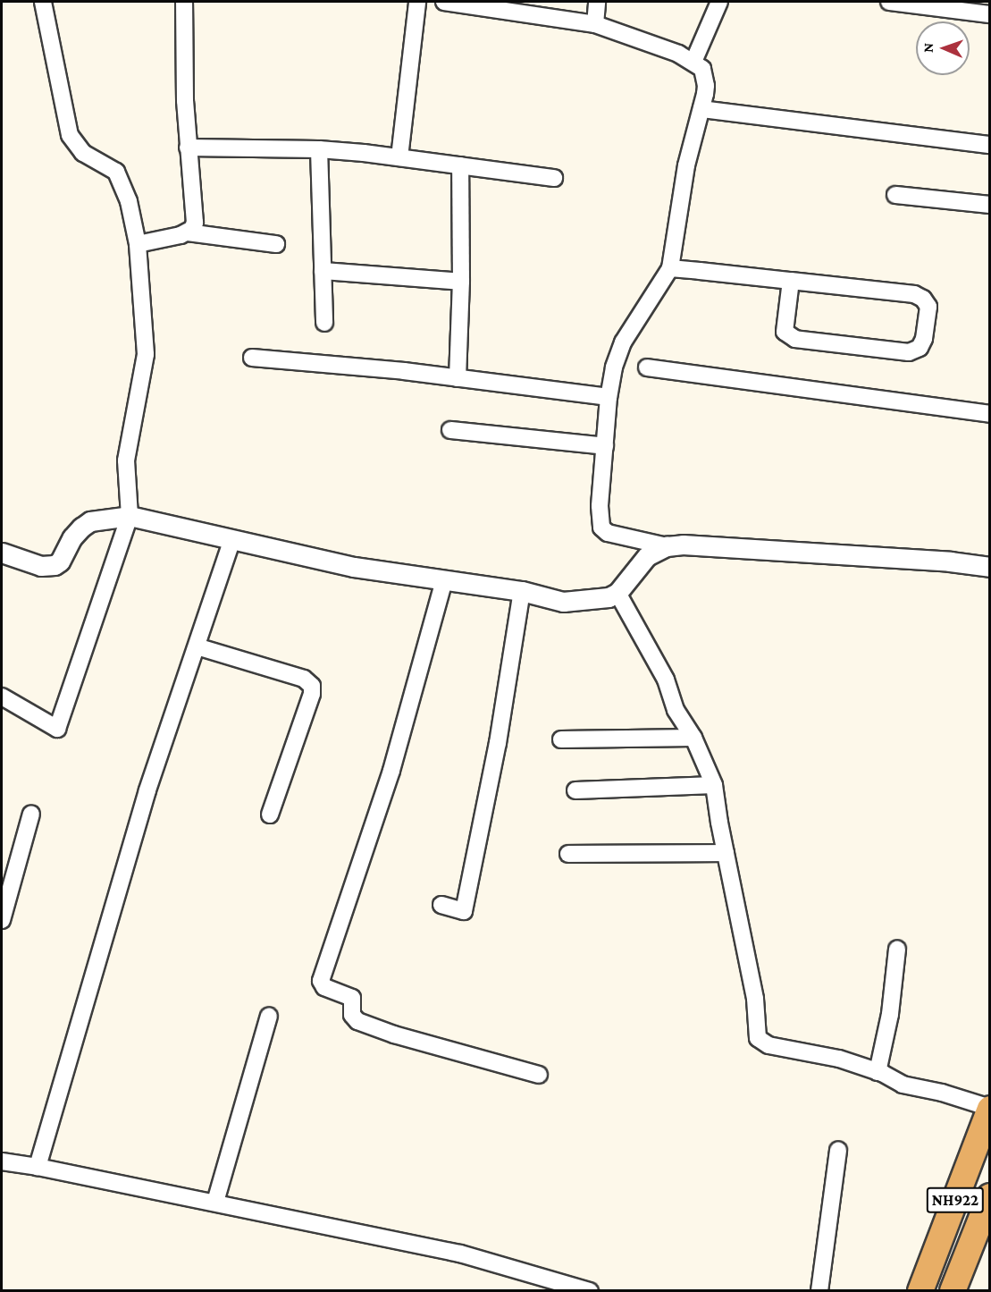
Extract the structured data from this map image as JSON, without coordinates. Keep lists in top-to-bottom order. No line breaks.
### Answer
{"streets":{"highway":["NH922"]},"north":"left"}
